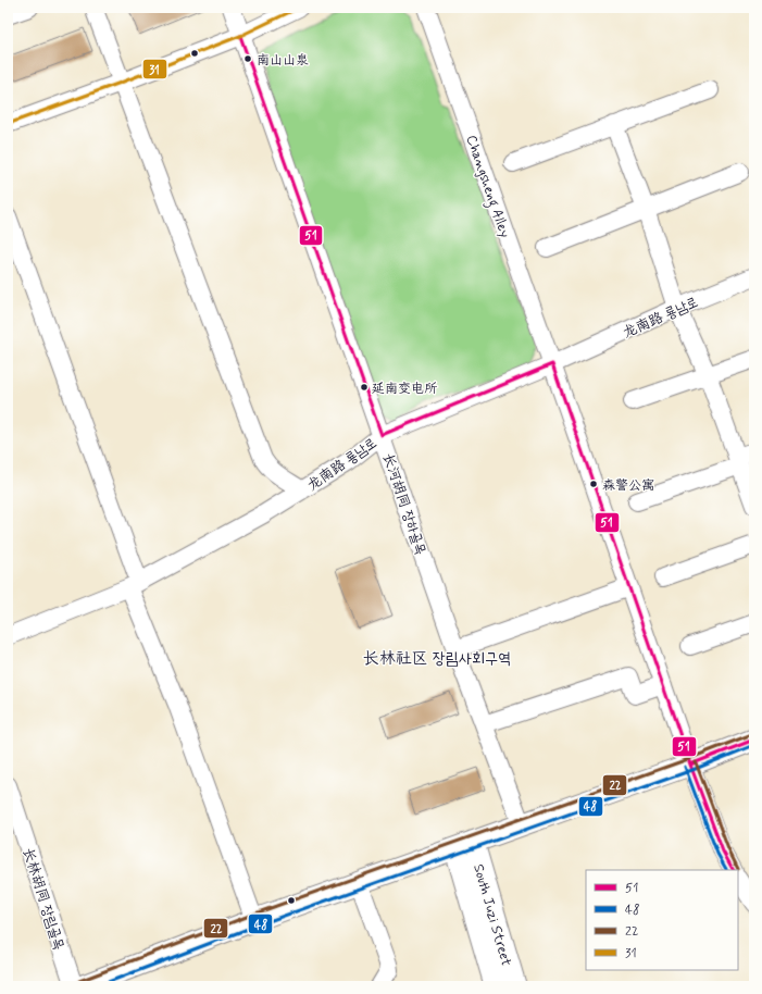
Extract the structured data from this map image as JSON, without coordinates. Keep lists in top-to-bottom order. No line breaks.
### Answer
{"streets":{"main road":["South Juzi Street"],"street":["Changsheng Alley","龙南路 룡남로","长河胡同 장하골목","长林胡同 장림골목"]},"crossings":[["Changsheng Alley","龙南路 룡남로"],["龙南路 룡남로","长河胡同 장하골목"]],"districts":["长林社区 장림사회구역"],"places":["南山山泉","延南变电所","森警公寓"],"lines":["transit line 31","transit line 51","transit line 22","transit line 48"],"legend":["51","48","22","31"]}
